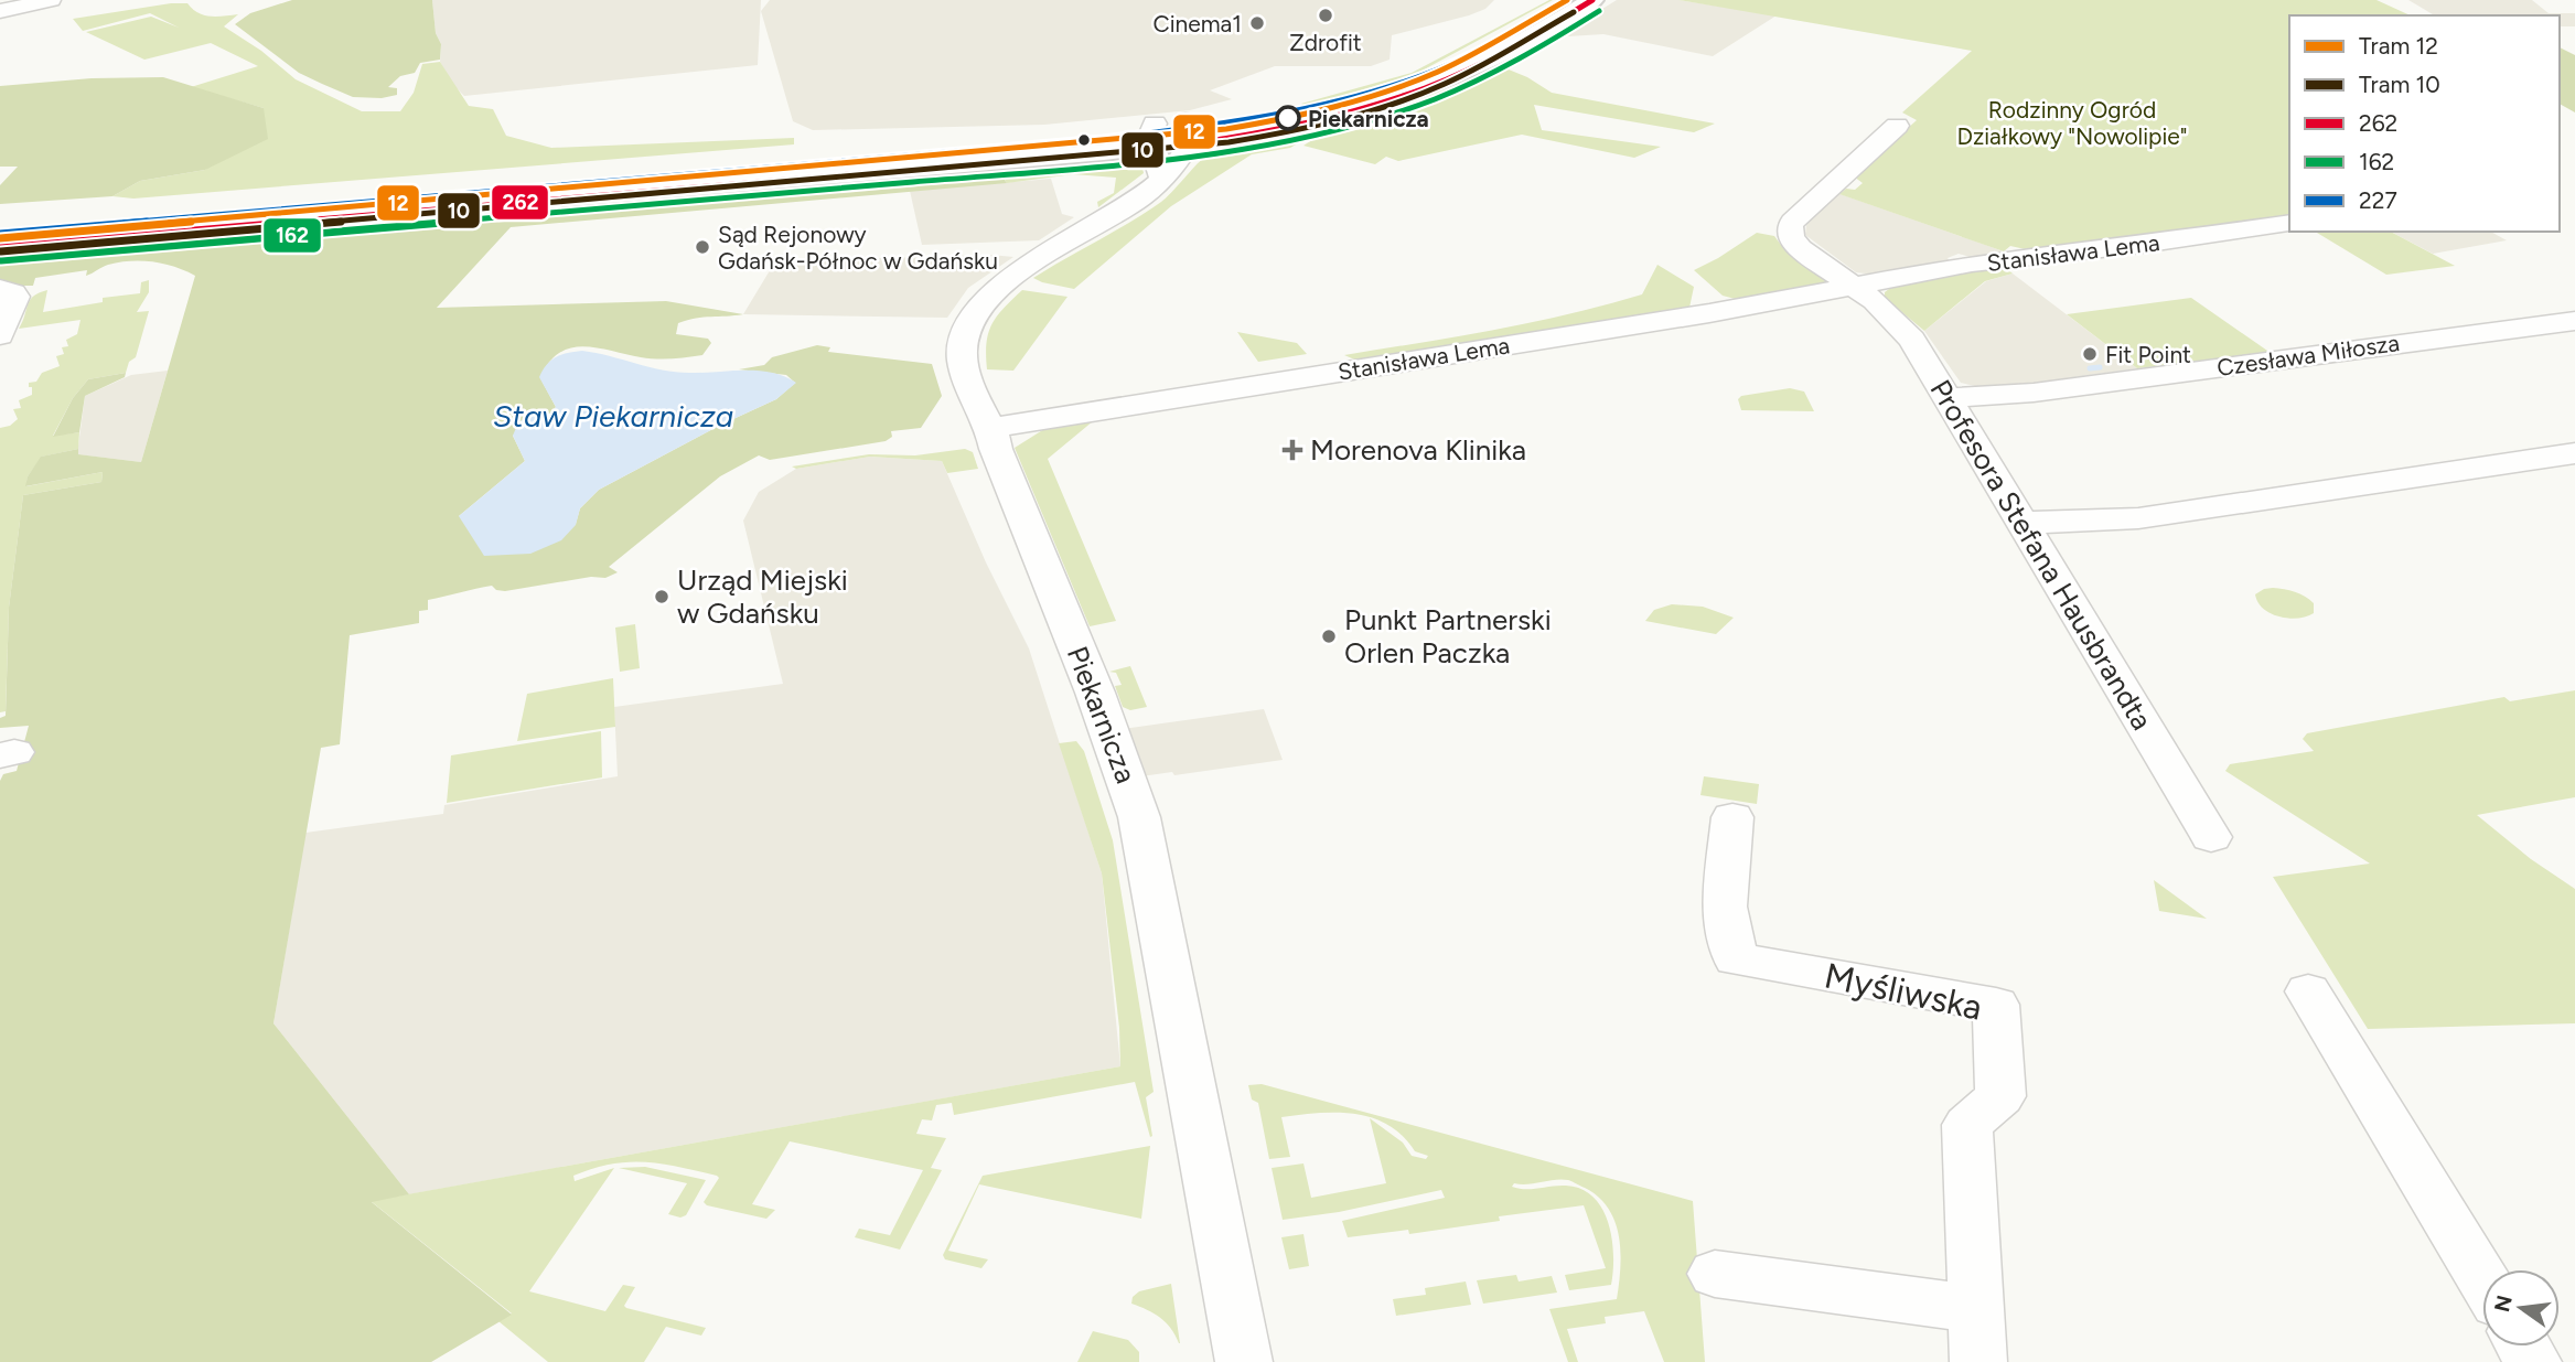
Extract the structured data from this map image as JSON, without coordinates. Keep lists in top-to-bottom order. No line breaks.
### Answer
{"streets":{"street":["Stanisława Lema","Czesława Miłosza","Profesora Stefana Hausbrandta","Piekarnicza","Myśliwska"]},"crossings":[["Stanisława Lema","Profesora Stefana Hausbrandta"],["Stanisława Lema","Piekarnicza"],["Czesława Miłosza","Profesora Stefana Hausbrandta"]],"water":["Staw Piekarnicza"],"parks":["Rodzinny Ogród Działkowy \"Nowolipie\""],"places":{"other":["Zdrofit","Cinema1","Piekarnicza","Sąd Rejonowy Gdańsk-Północ w Gdańsku","Fit Point","Urząd Miejski w Gdańsku","Punkt Partnerski Orlen Paczka"],"health":["Morenova Klinika"]},"lines":["tram line 12","transit line 262","transit line 227","transit line 162","tram line 10"],"legend":["Tram 12","Tram 10","262","162","227"],"north":"left"}
